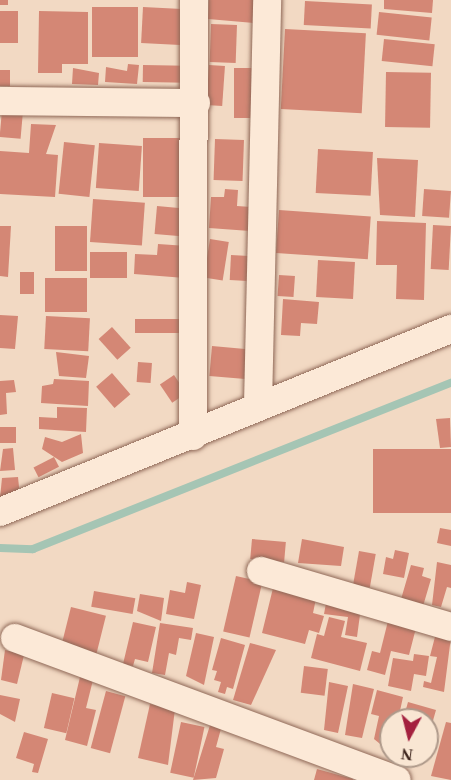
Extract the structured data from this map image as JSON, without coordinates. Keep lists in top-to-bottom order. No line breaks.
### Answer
{"north":"bottom"}
